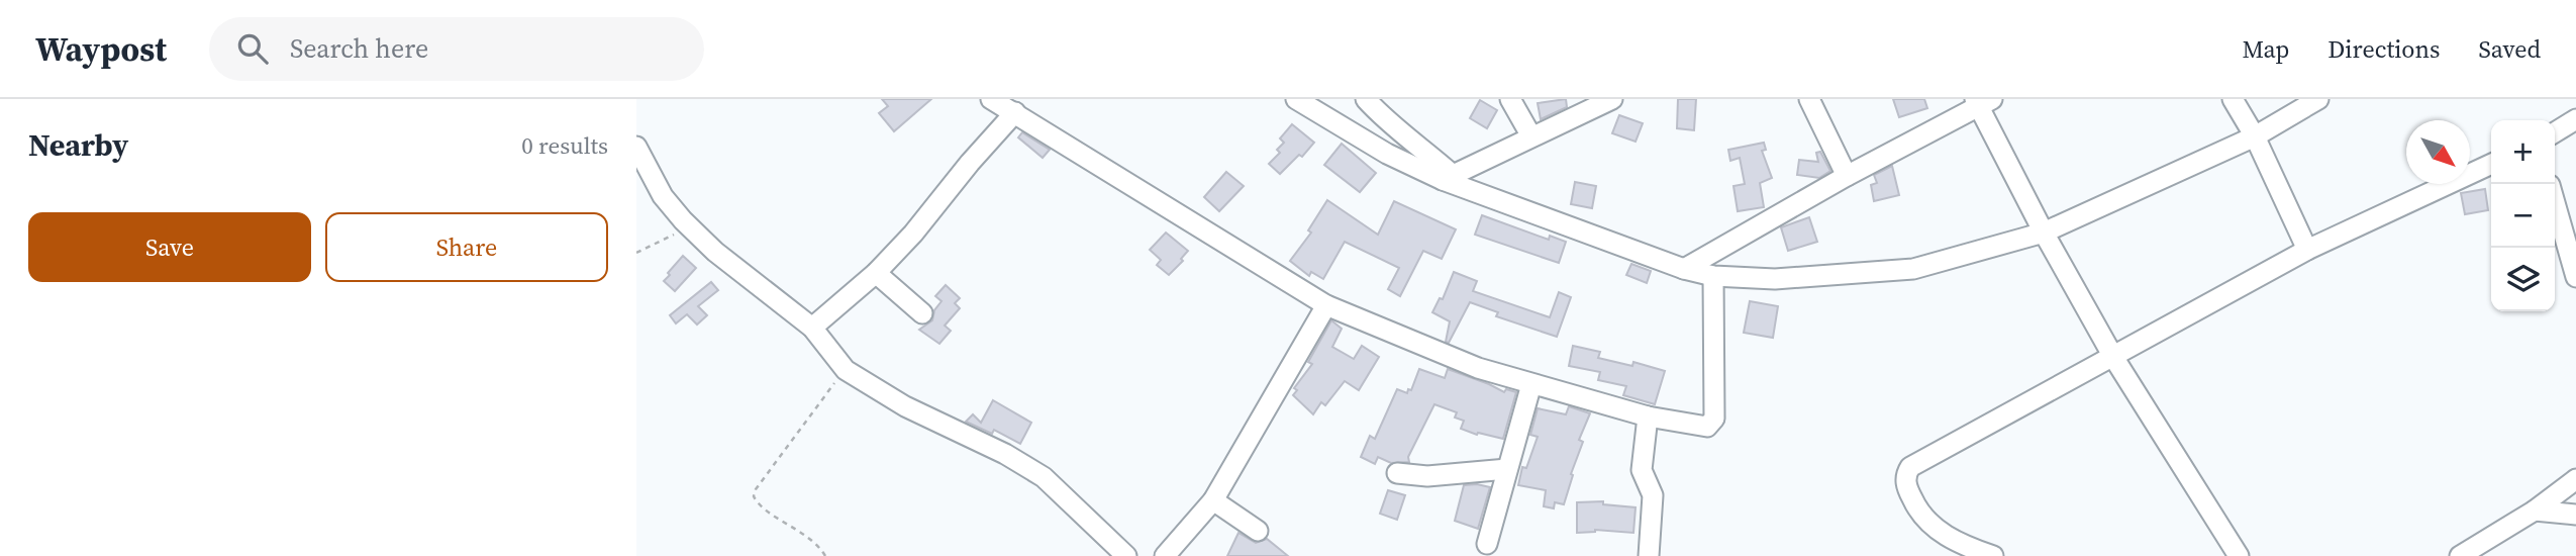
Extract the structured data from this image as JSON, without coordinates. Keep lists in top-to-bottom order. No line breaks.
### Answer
{"north":"bottom right","page":{"header":"Waypost","search":"Search here","nav":["Map","Directions","Saved"],"heading":["Nearby","0 results"],"map_buttons":["+","−"],"buttons":["Save","Share"]}}
